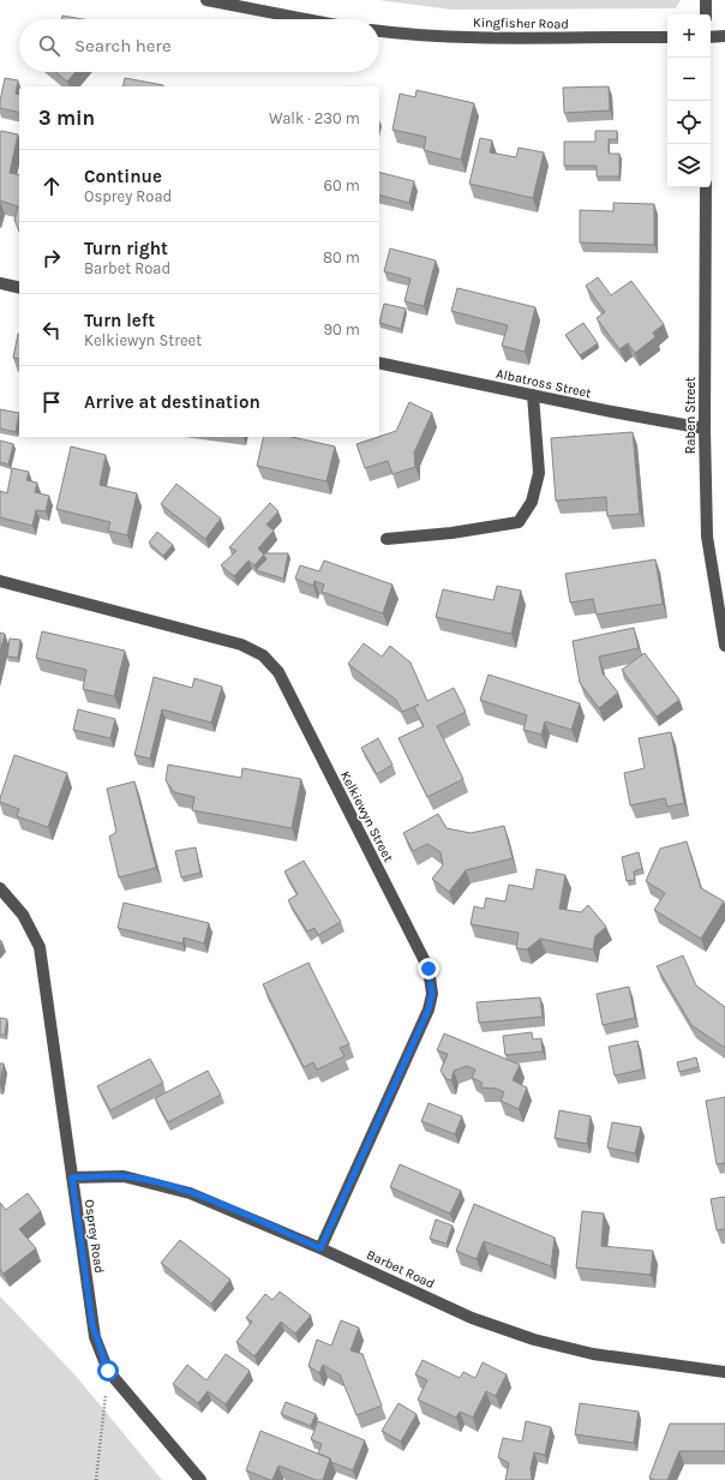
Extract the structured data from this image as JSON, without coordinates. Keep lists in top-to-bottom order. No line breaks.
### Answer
{"streets":{"street":["Kingfisher Road","Albatross Street","Raben Street","Kelkiewyn Street","Osprey Road","Barbet Road"]},"crossings":[["Albatross Street","Raben Street"],["Kelkiewyn Street","Barbet Road"],["Osprey Road","Barbet Road"]],"page":{"map_buttons":["+","−"],"search":"Search here","heading":["3 min","Walk · 230 m"],"list":[["Continue","Osprey Road","60 m"],["Turn right","Barbet Road","80 m"],["Turn left","Kelkiewyn Street","90 m"],"Arrive at destination"]}}
